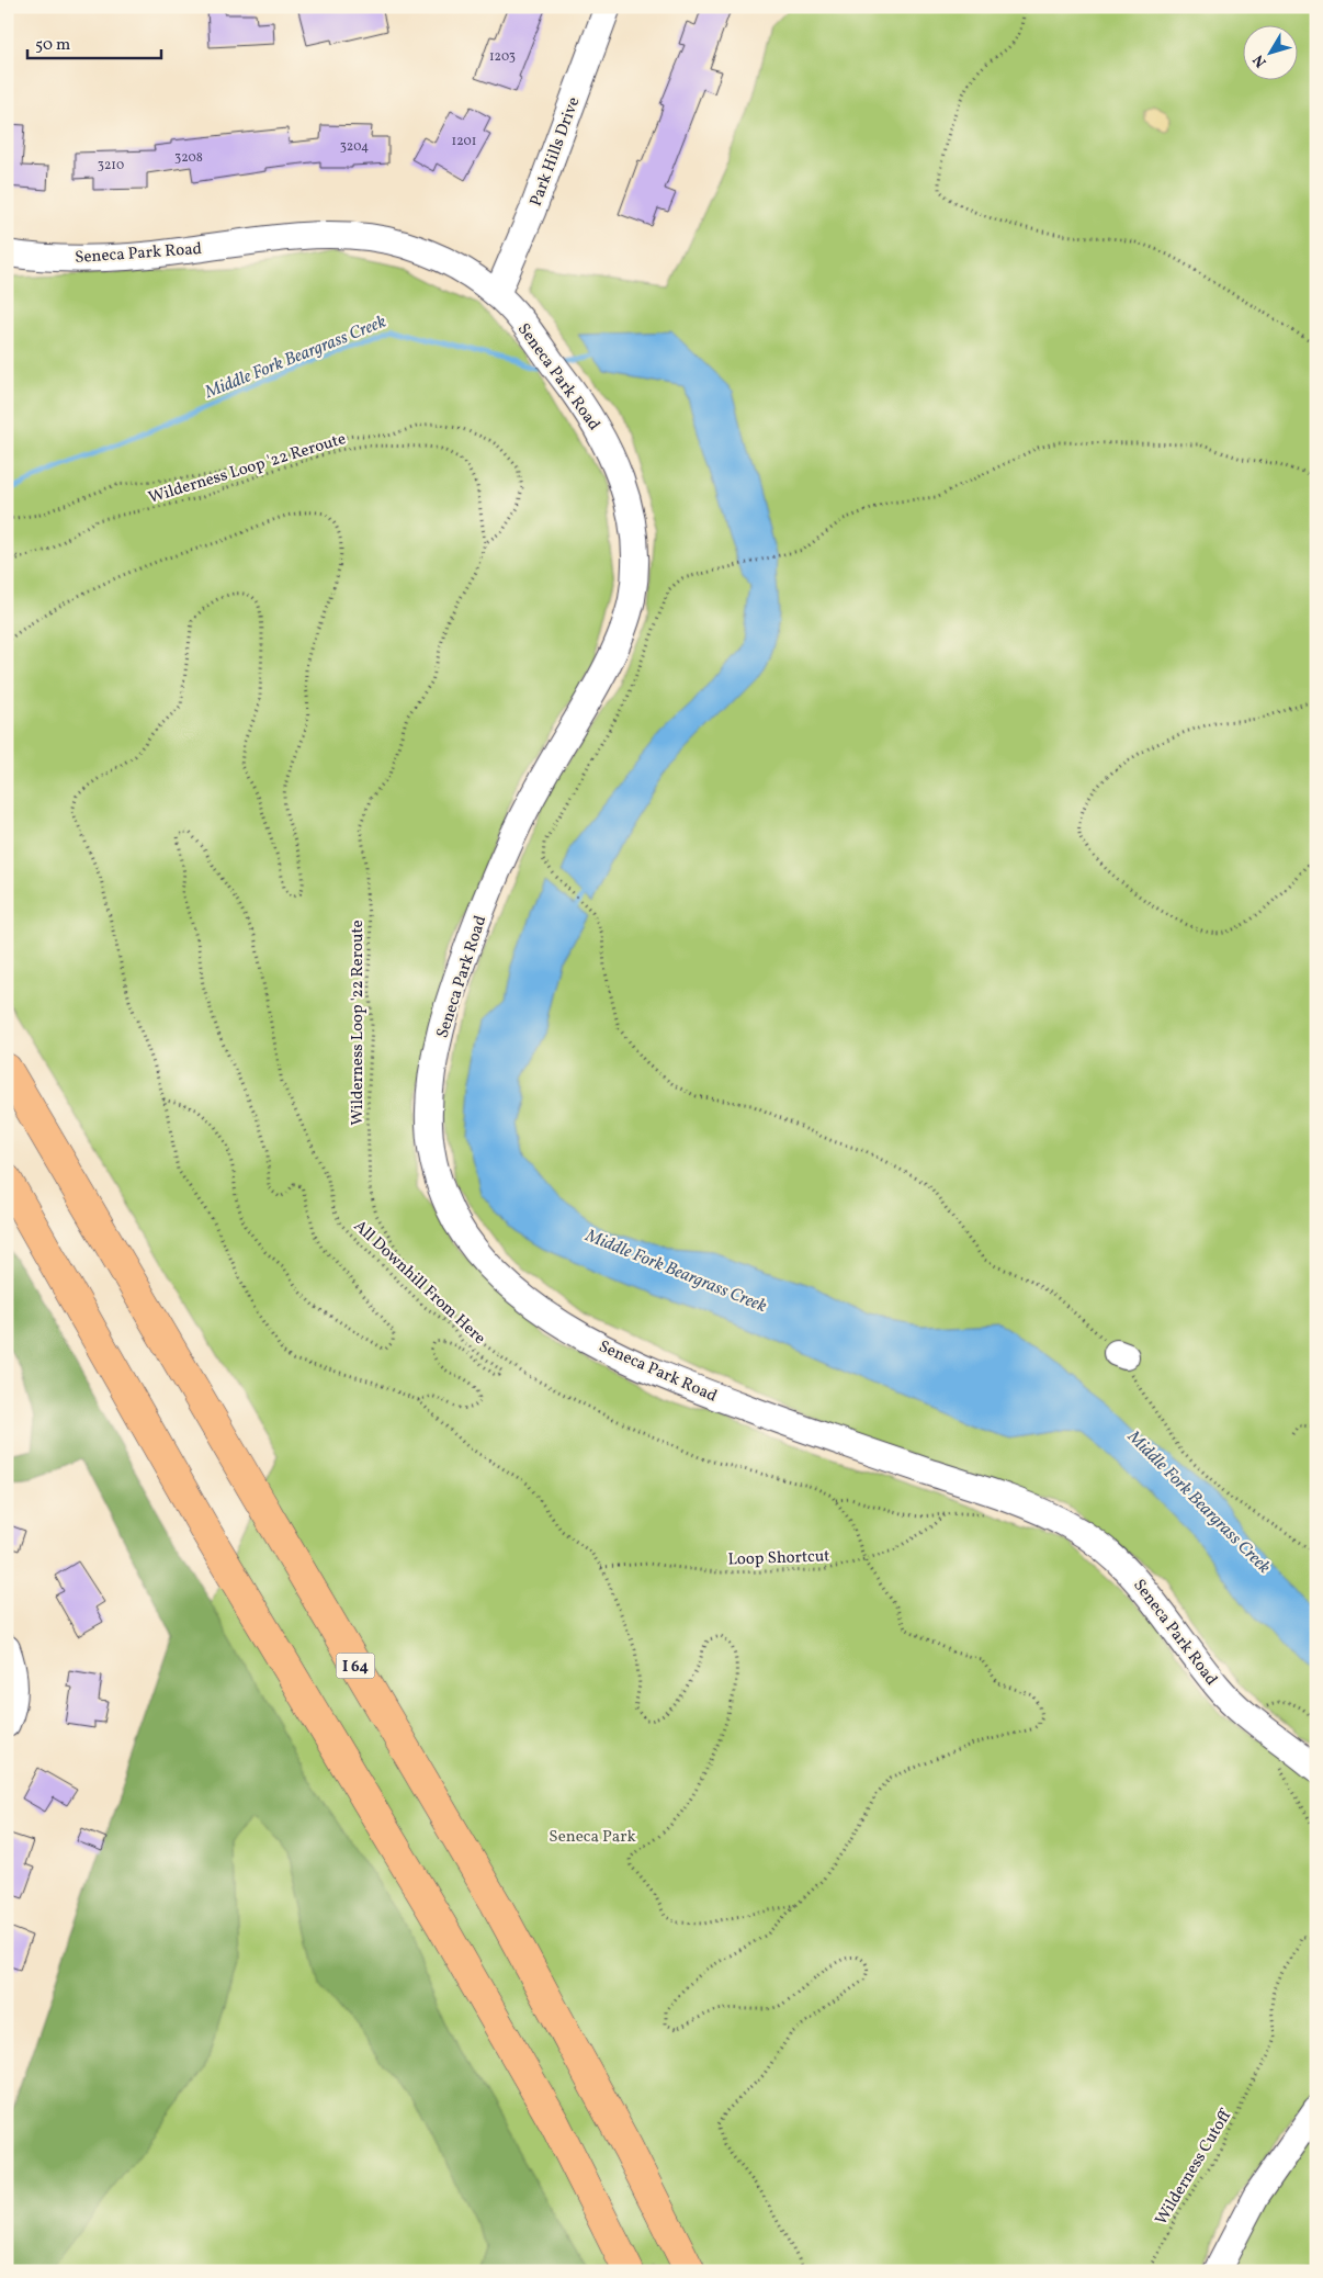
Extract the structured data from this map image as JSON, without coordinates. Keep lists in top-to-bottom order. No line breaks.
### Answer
{"streets":{"highway":["I 64"],"street":["Park Hills Drive","Seneca Park Road"],"path":["Wilderness Loop '22 Reroute","All Downhill From Here","Loop Shortcut","Wilderness Cutoff"]},"crossings":[["Park Hills Drive","Seneca Park Road"],["Wilderness Loop '22 Reroute","Loop Shortcut"]],"water":["Middle Fork Beargrass Creek"],"parks":["Seneca Park"],"house_numbers":["1203","1201","3204","3208","3210"],"scale_bar":"50 m","north":"bottom left"}
